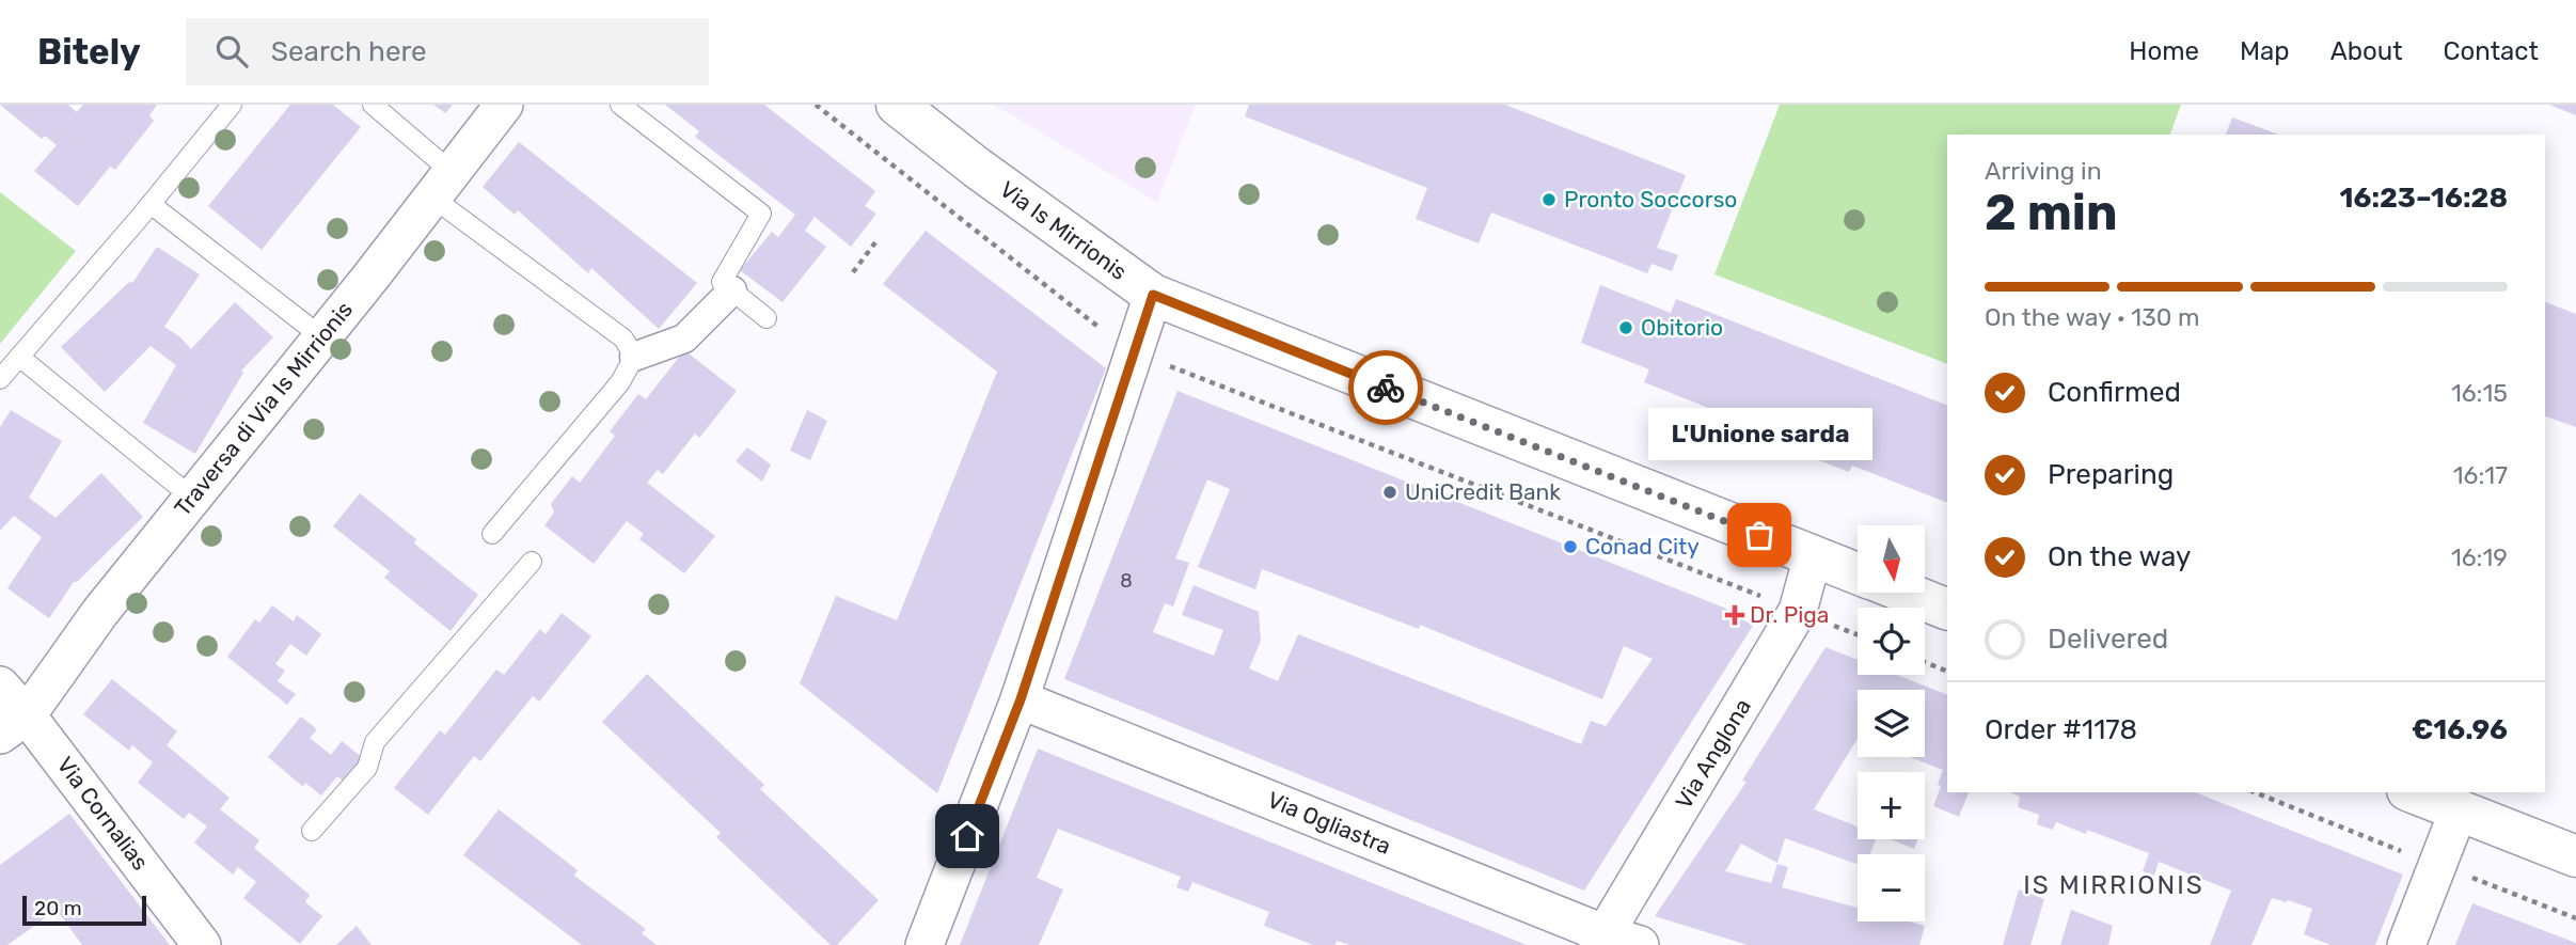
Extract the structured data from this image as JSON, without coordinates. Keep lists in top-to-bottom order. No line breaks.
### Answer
{"streets":{"street":["Via Is Mirrionis","Traversa di Via Is Mirrionis","Via Anglona","Via Cornalias","Via Ogliastra"]},"crossings":[["Via Is Mirrionis","Via Anglona"],["Traversa di Via Is Mirrionis","Via Cornalias"],["Via Anglona","Via Ogliastra"]],"districts":["IS MIRRIONIS"],"places":{"other":["Pronto Soccorso","Obitorio","UniCredit Bank","L'Unione sarda","Conad City"],"health":["Dr. Piga"]},"house_numbers":["8"],"scale_bar":"20 m","north":"bottom","page":{"header":"Bitely","search":"Search here","nav":["Home","Map","About","Contact"],"heading":["2 min","Arriving in","16:23–16:28"],"panel":["Order #1178","€16.96"],"bar":"On the way · 130 m","list":[["Confirmed","16:15"],["Preparing","16:17"],["On the way","16:19"],"Delivered"],"bubble":"L'Unione sarda","map_buttons":["+","−"],"scale":"20 m"}}
